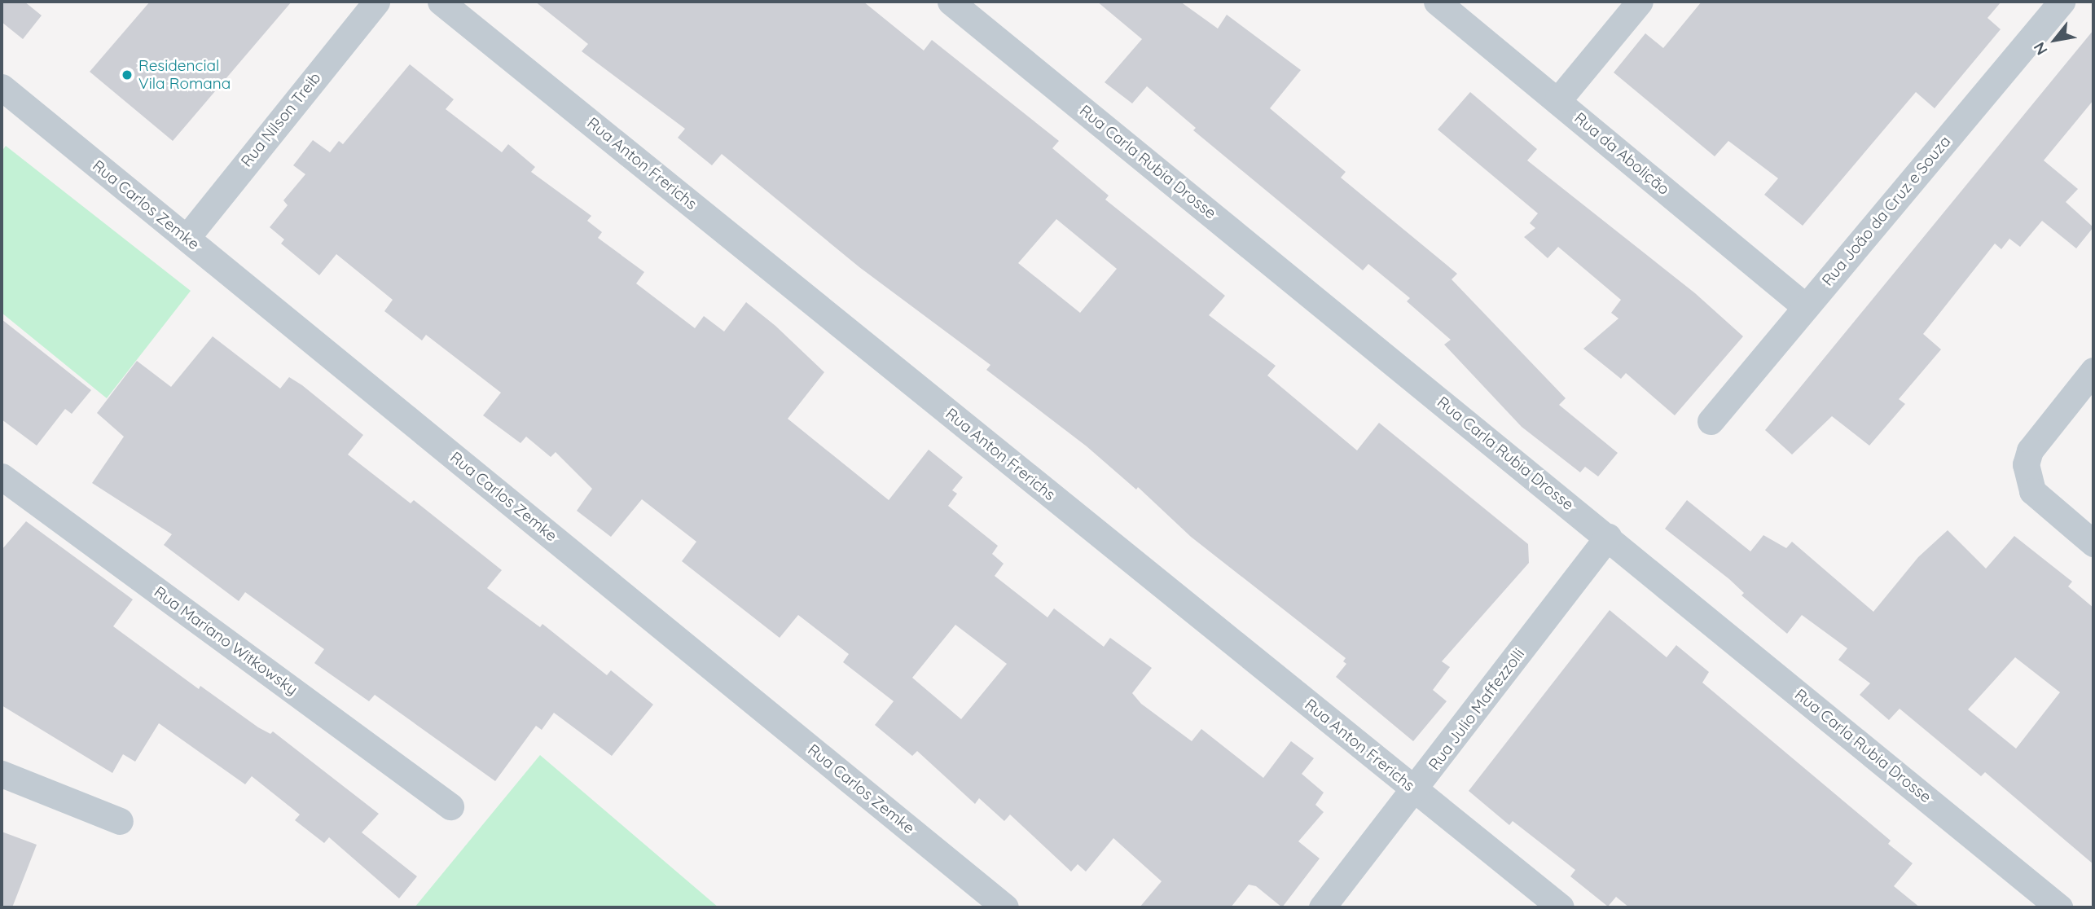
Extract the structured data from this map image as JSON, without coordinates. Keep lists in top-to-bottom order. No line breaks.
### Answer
{"streets":{"street":["Rua Nilson Treib","Rua da Abolição","Rua Carla Rubia Drosse","Rua Anton Frerichs","Rua Carlos Zemke","Rua João da Cruz e Souza","Rua Mariano Witkowsky","Rua Julio Maffezzolli"]},"crossings":[["Rua Nilson Treib","Rua Carlos Zemke"],["Rua da Abolição","Rua João da Cruz e Souza"],["Rua Carla Rubia Drosse","Rua Julio Maffezzolli"],["Rua Anton Frerichs","Rua Julio Maffezzolli"]],"places":["Residencial Vila Romana"],"north":"bottom left"}
